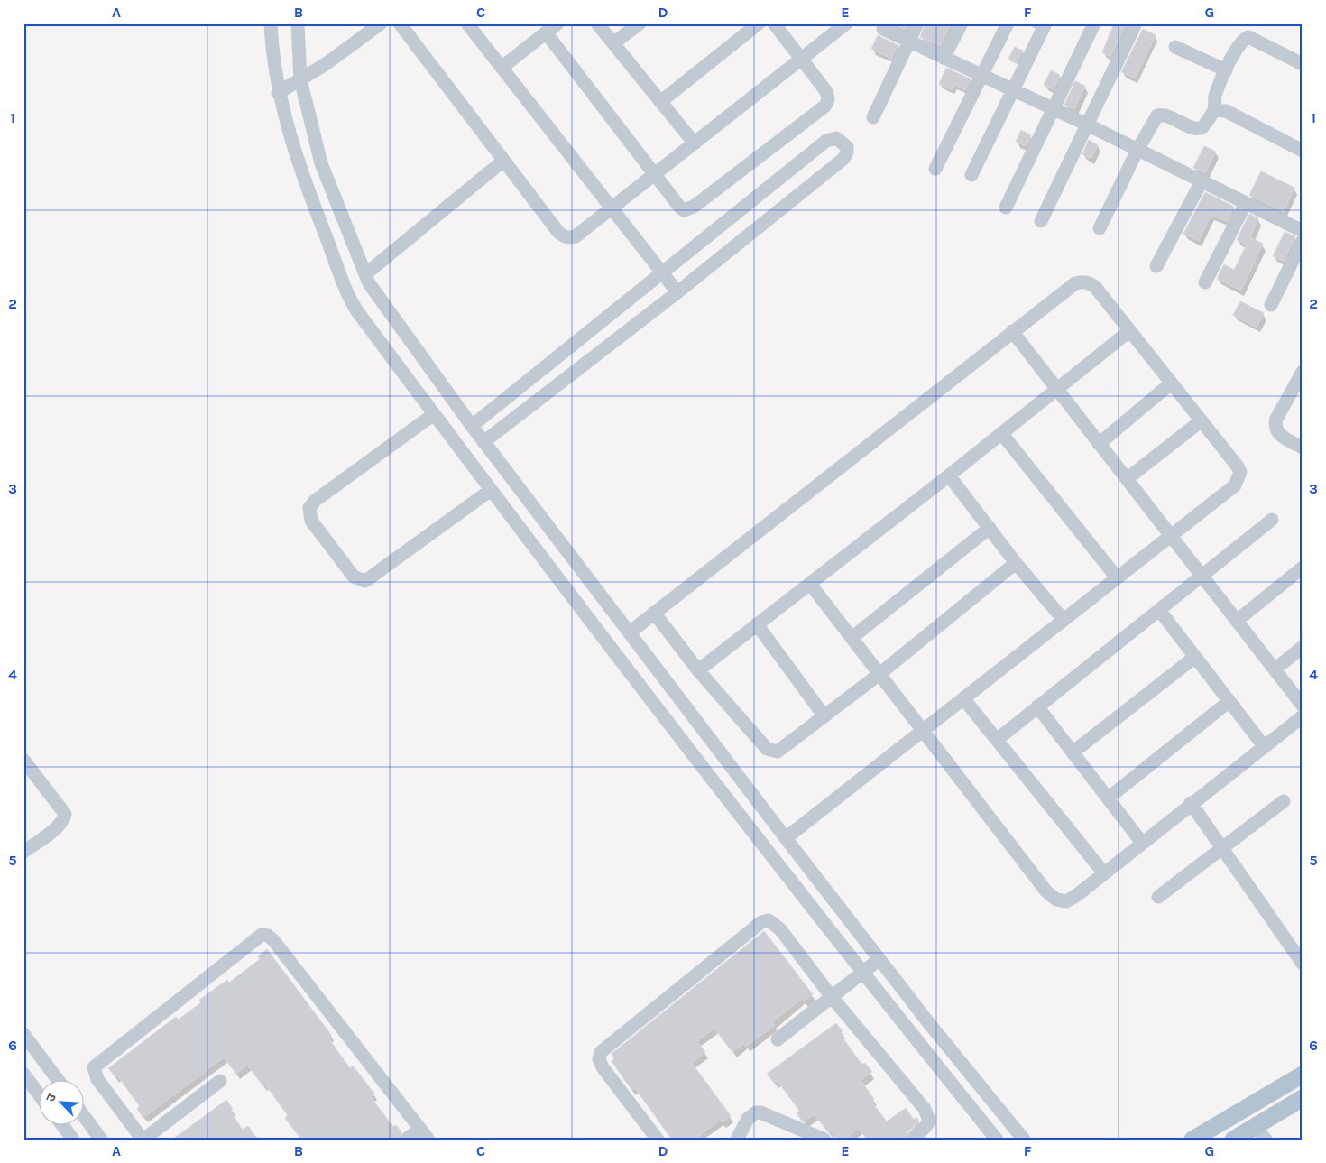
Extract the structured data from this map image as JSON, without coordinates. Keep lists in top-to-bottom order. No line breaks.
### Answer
{"north":"top left","grid":{"columns":["A","B","C","D","E","F","G"],"rows":["1","2","3","4","5","6"]}}
